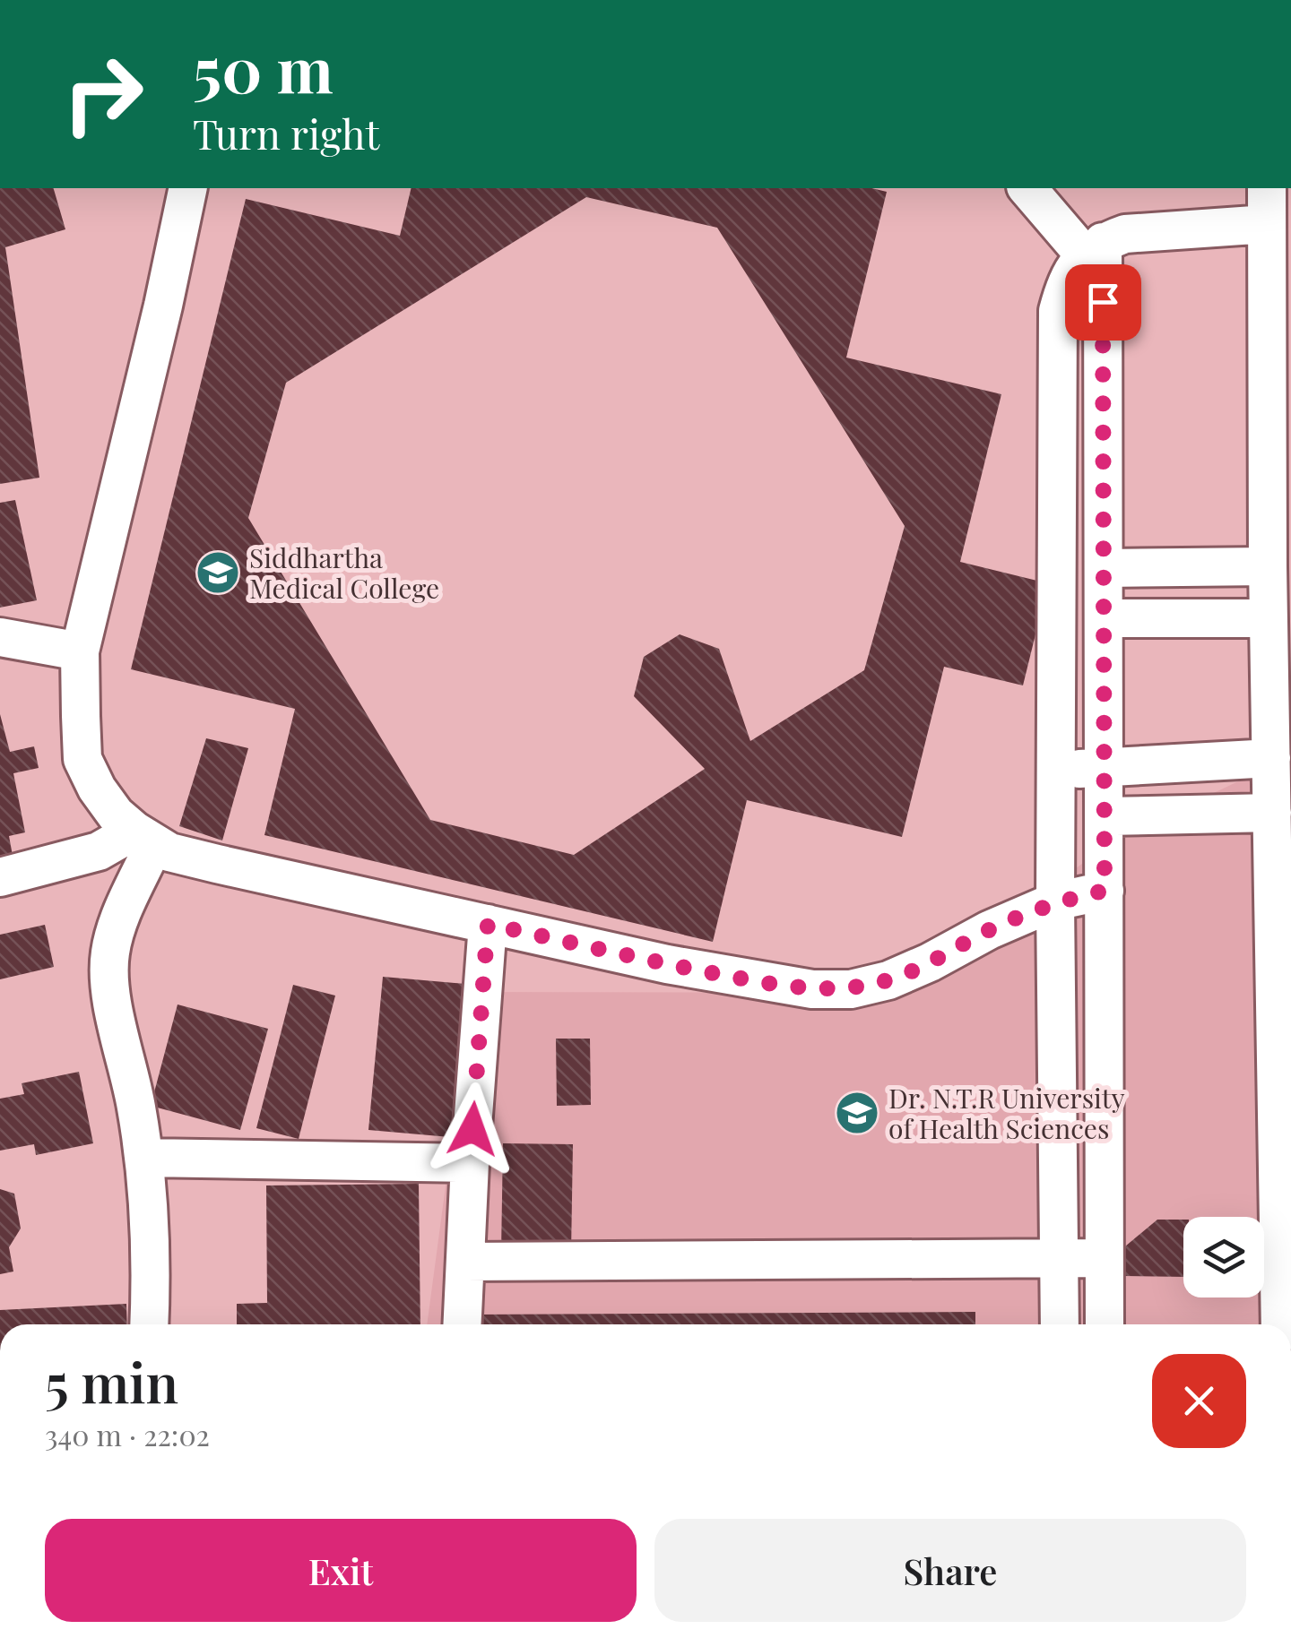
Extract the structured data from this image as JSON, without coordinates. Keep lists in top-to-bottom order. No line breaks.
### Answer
{"places":{"school or university":["Siddhartha Medical College","Dr. N.T.R University of Health Sciences"]},"page":{"turn":["50 m","Turn right"],"heading":["5 min","340 m · 22:02"],"buttons":["Exit","Share"]}}
